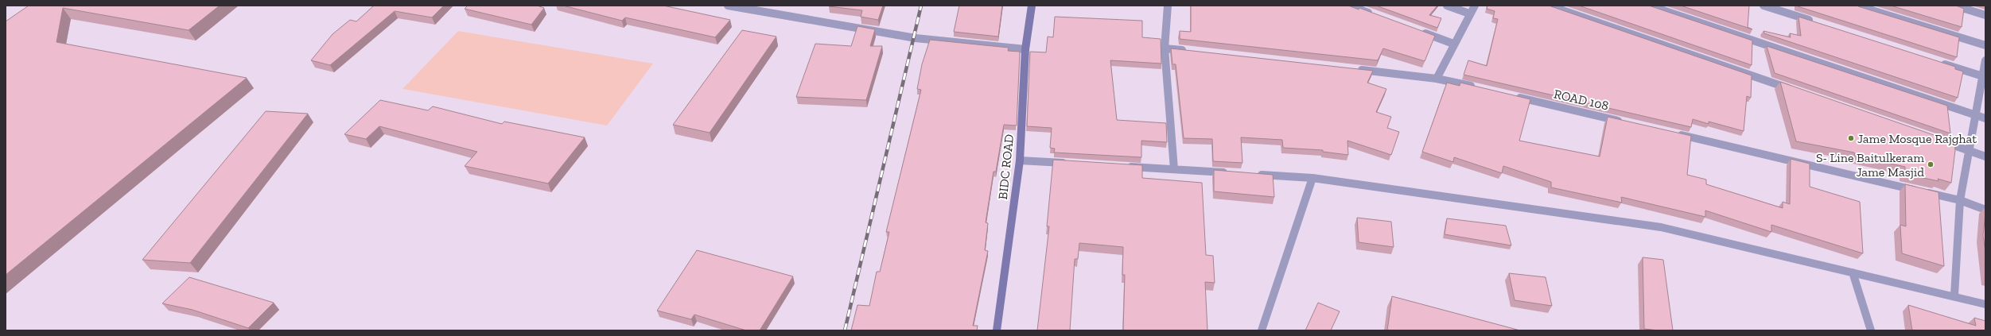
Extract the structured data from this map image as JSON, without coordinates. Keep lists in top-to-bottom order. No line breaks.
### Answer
{"streets":{"main road":["BIDC ROAD"],"street":["ROAD 108"]},"places":["Jame Mosque Rajghat","S- Line Baitulkeram Jame Masjid"]}
